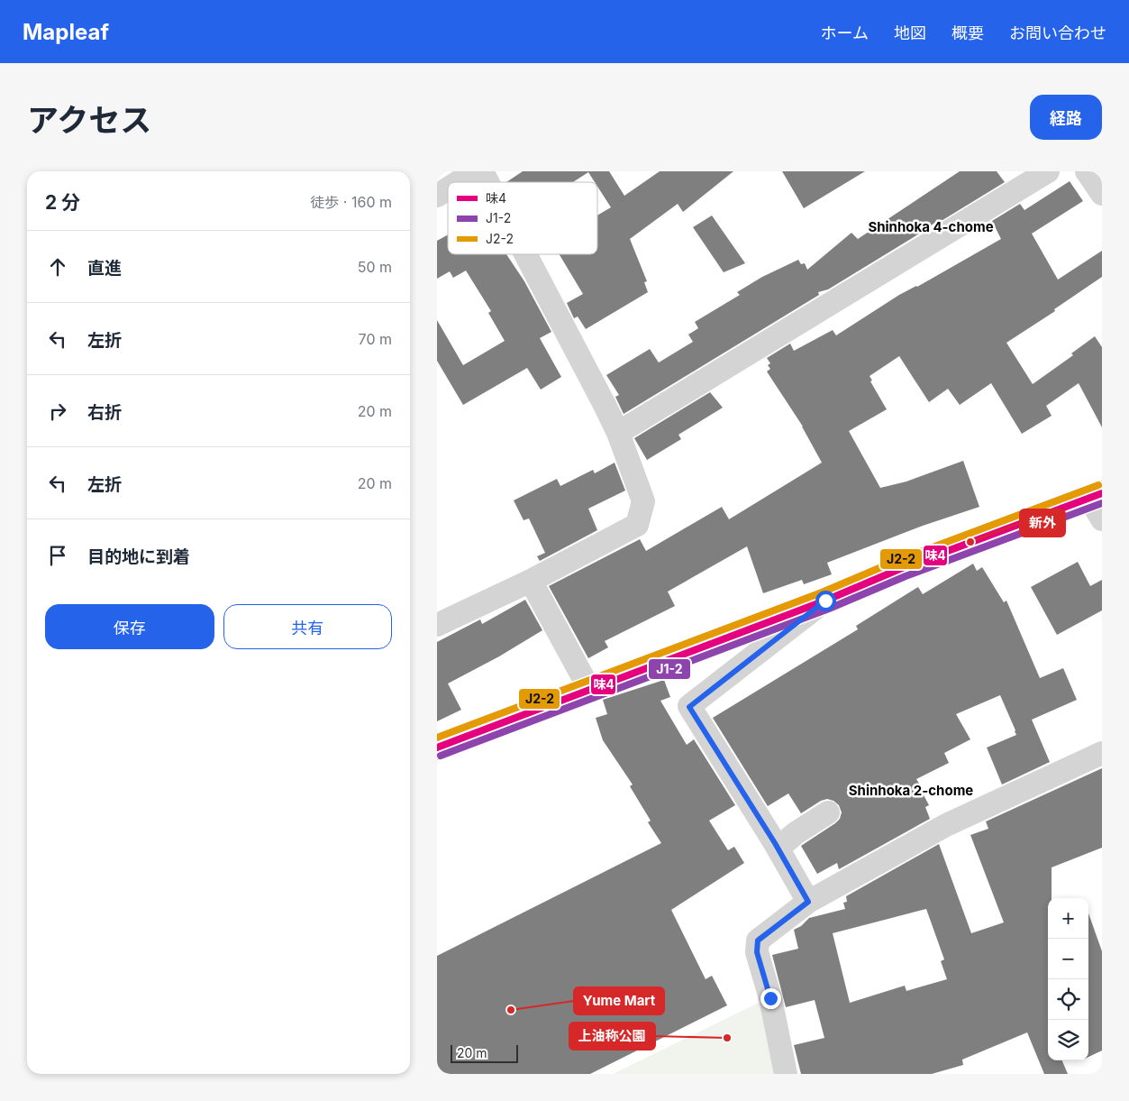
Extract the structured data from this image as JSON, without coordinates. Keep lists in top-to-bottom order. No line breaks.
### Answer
{"districts":["Shinhoka 4-chome","Shinhoka 2-chome"],"places":["新外","Yume Mart","上油称公園"],"lines":["transit line J2-2","transit line 味4","transit line J1-2"],"legend":["味4","J1-2","J2-2"],"scale_bar":"20 m","page":{"header":"Mapleaf","nav":["ホーム","地図","概要","お問い合わせ"],"title":"アクセス","buttons":["経路",["保存","共有"]],"heading":["2 分","徒歩 · 160 m"],"list":[["直進","50 m"],["左折","70 m"],["右折","20 m"],["左折","20 m"],"目的地に到着"],"map_buttons":["+","−"],"scale":"20 m"}}
